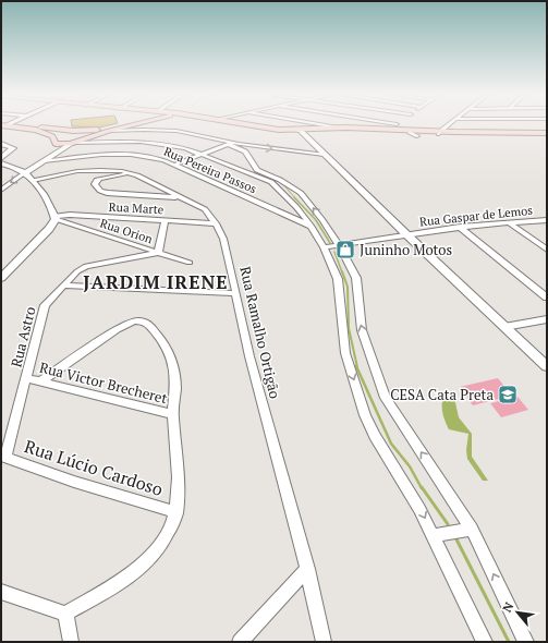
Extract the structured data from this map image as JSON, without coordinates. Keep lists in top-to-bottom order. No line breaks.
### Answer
{"streets":{"street":["Rua Pereira Passos","Rua Marte","Rua Gaspar de Lemos","Rua Orion","Rua Ramalho Ortigão","Rua Astro","Rua Victor Brecheret","Rua Lúcio Cardoso"]},"crossings":[["Rua Marte","Rua Orion"],["Rua Marte","Rua Ramalho Ortigão"],["Rua Orion","Rua Astro"],["Rua Astro","Rua Victor Brecheret"],["Rua Astro","Rua Lúcio Cardoso"]],"districts":["JARDIM IRENE"],"places":{"shop":["Juninho Motos"],"school or university":["CESA Cata Preta"]},"north":"top left"}
